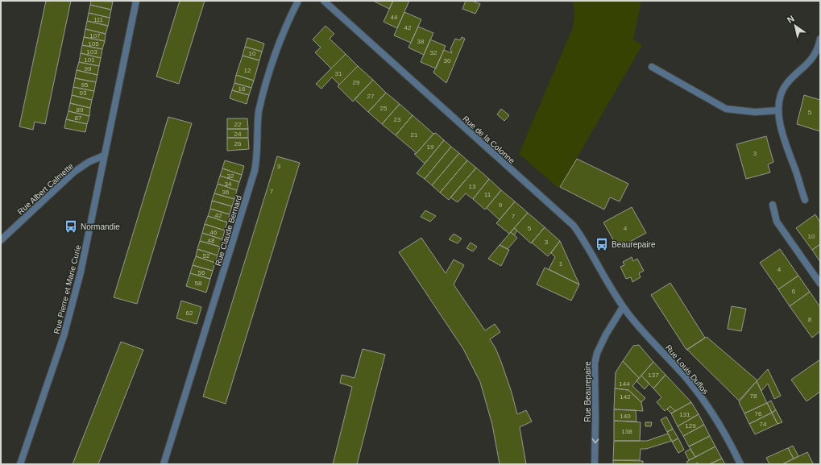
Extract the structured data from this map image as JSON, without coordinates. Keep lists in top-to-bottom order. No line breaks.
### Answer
{"streets":{"street":["Rue de la Colonne","Rue Albert Calmette","Rue Claude Bernard","Rue Pierre et Marie Curie","Rue Louis Duflos","Rue Beaurepaire"]},"crossings":[["Rue de la Colonne","Rue Louis Duflos"],["Rue de la Colonne","Rue Beaurepaire"],["Rue Albert Calmette","Rue Pierre et Marie Curie"],["Rue Louis Duflos","Rue Beaurepaire"]],"one_way":["Rue Beaurepaire"],"places":{"bus stop":["Normandie","Beaurepaire"]},"house_numbers":["44","111","42","107","38","105","103","32","10","101","30","99","12","31","29","95","16","93","27","25","89","5","87","23","22","24","21","26","19","3","3","32","34","13","7","36","11","9","42","7","5","4","46","10","48","3","52","1","4","56","58","6","62","8","137","144","78","142","76","131","140","74","129","138"],"north":"top left"}
